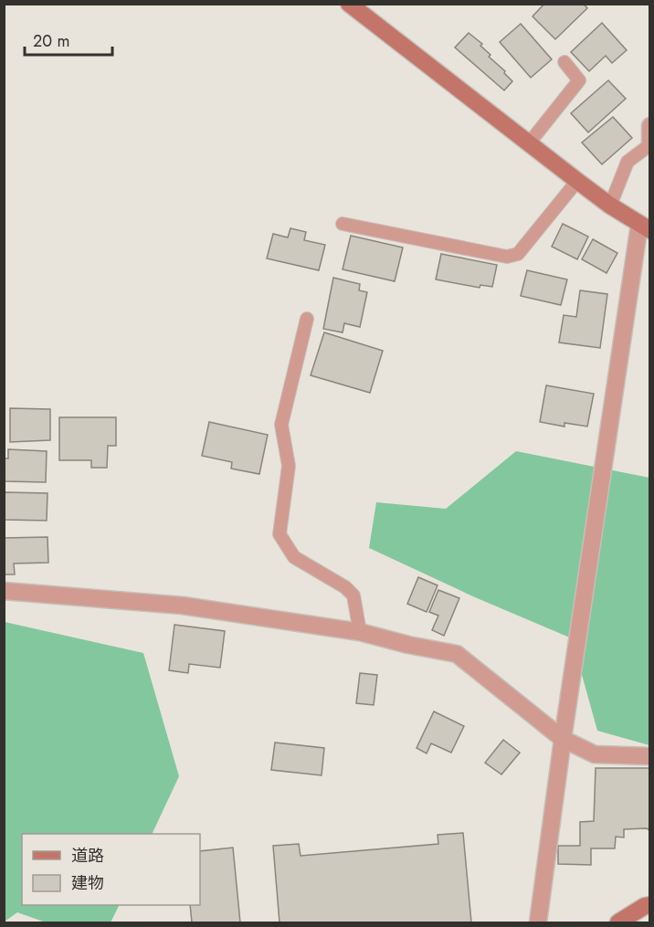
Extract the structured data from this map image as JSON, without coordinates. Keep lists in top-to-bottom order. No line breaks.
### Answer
{"legend":["道路","建物"],"scale_bar":"20 m"}
